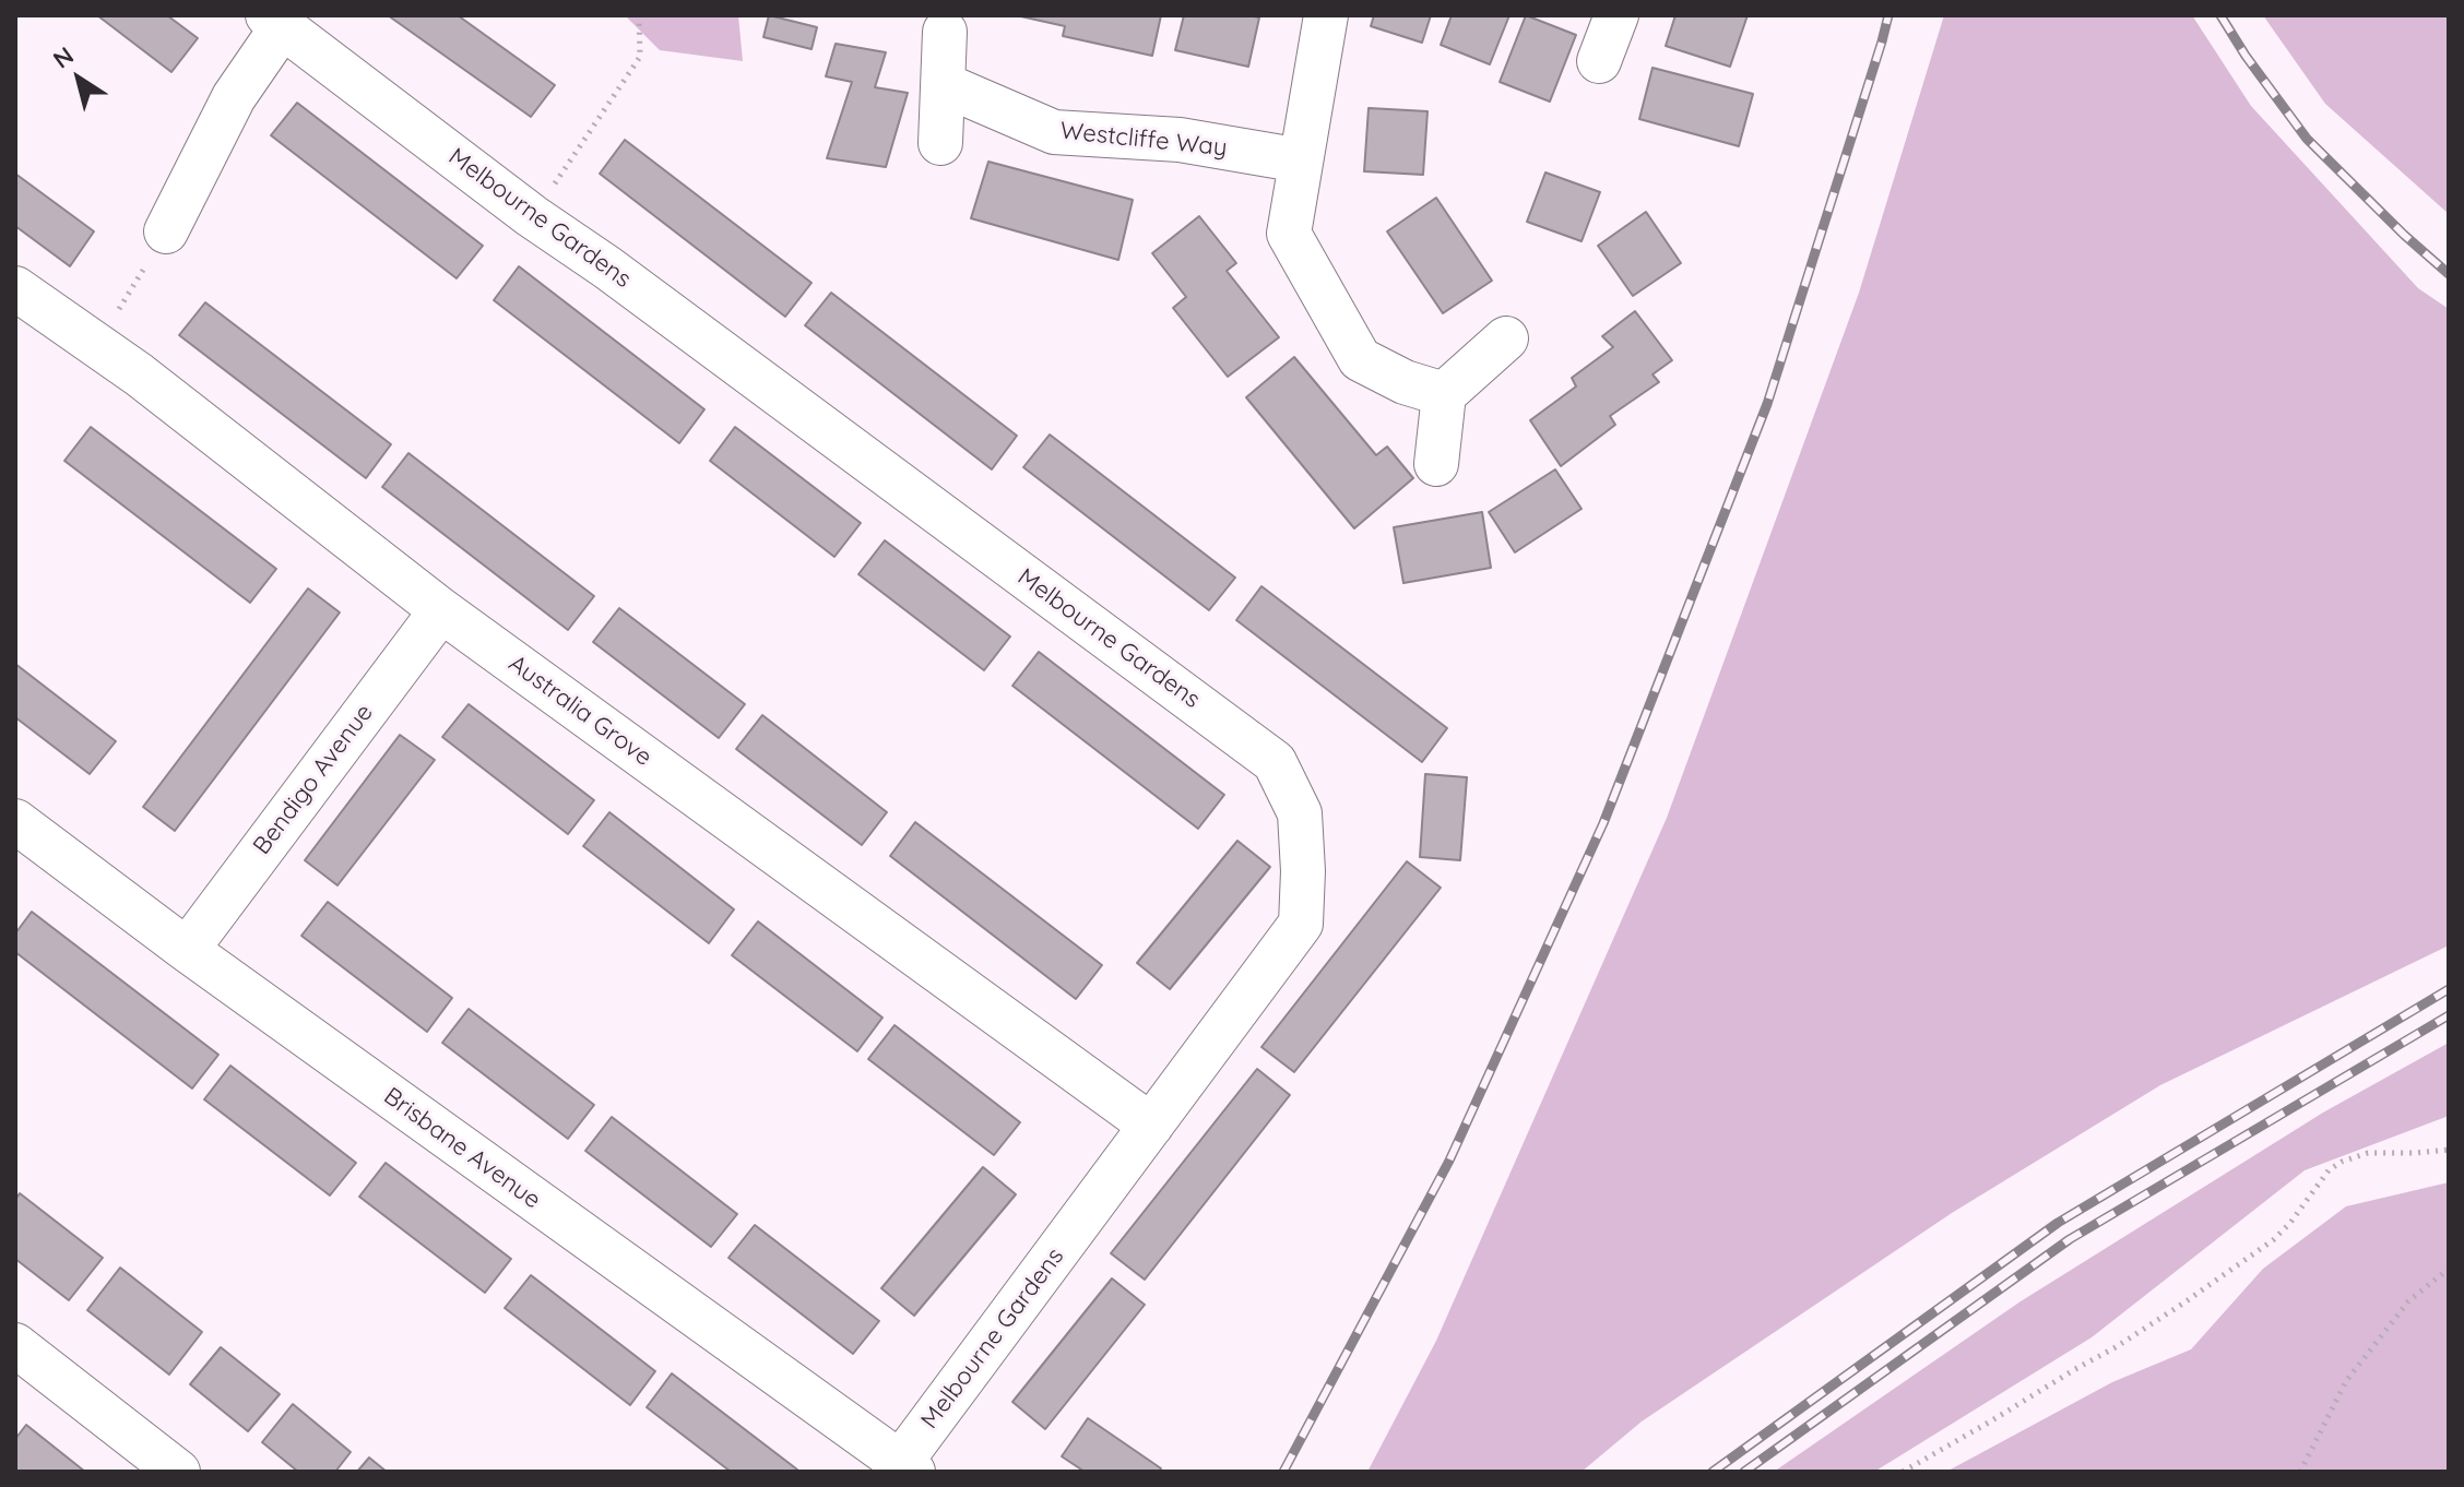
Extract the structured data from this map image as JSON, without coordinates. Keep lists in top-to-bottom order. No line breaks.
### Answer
{"streets":{"street":["Westcliffe Way","Melbourne Gardens","Australia Grove","Bendigo Avenue","Brisbane Avenue"]},"crossings":[["Melbourne Gardens","Australia Grove"],["Melbourne Gardens","Brisbane Avenue"],["Australia Grove","Bendigo Avenue"],["Bendigo Avenue","Brisbane Avenue"]],"north":"top left"}
